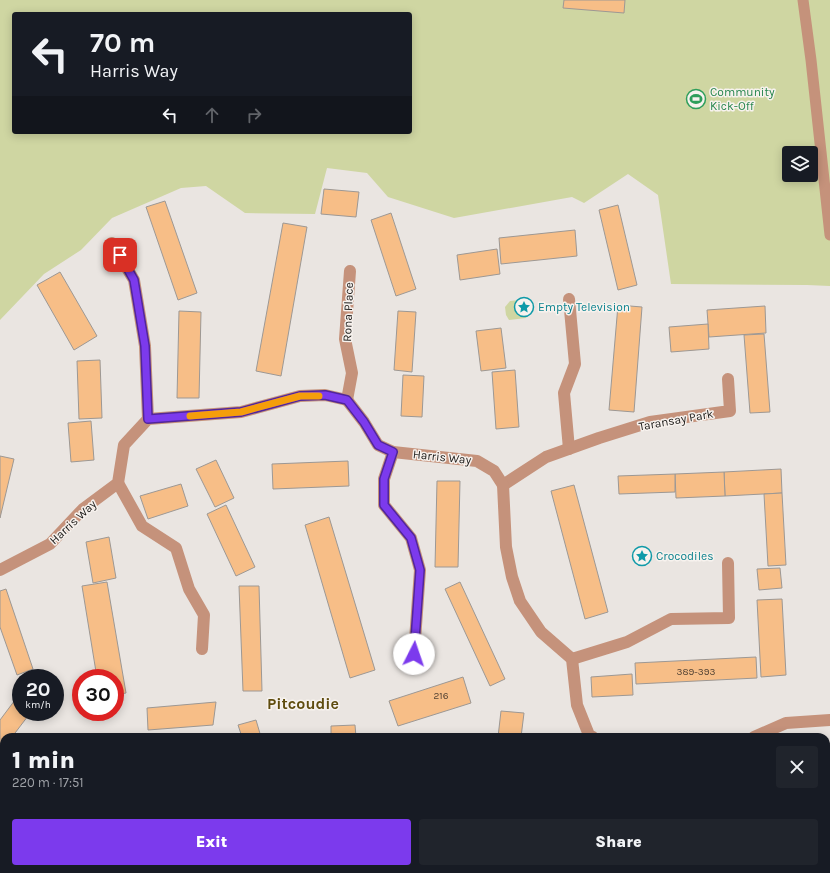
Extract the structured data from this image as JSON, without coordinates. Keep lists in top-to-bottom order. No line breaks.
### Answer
{"streets":{"street":["Rona Place","Taransay Park","Harris Way"]},"crossings":[["Rona Place","Harris Way"],["Taransay Park","Harris Way"]],"districts":["Pitcoudie"],"places":{"sports":["Community Kick-Off"],"place":["Empty Television","Crocodiles"]},"house_numbers":["389-393","216"],"page":{"turn":["70 m","Harris Way"],"speed":"20 km/h","limit":"30","heading":["1 min","220 m · 17:51"],"buttons":["Exit","Share"]}}
